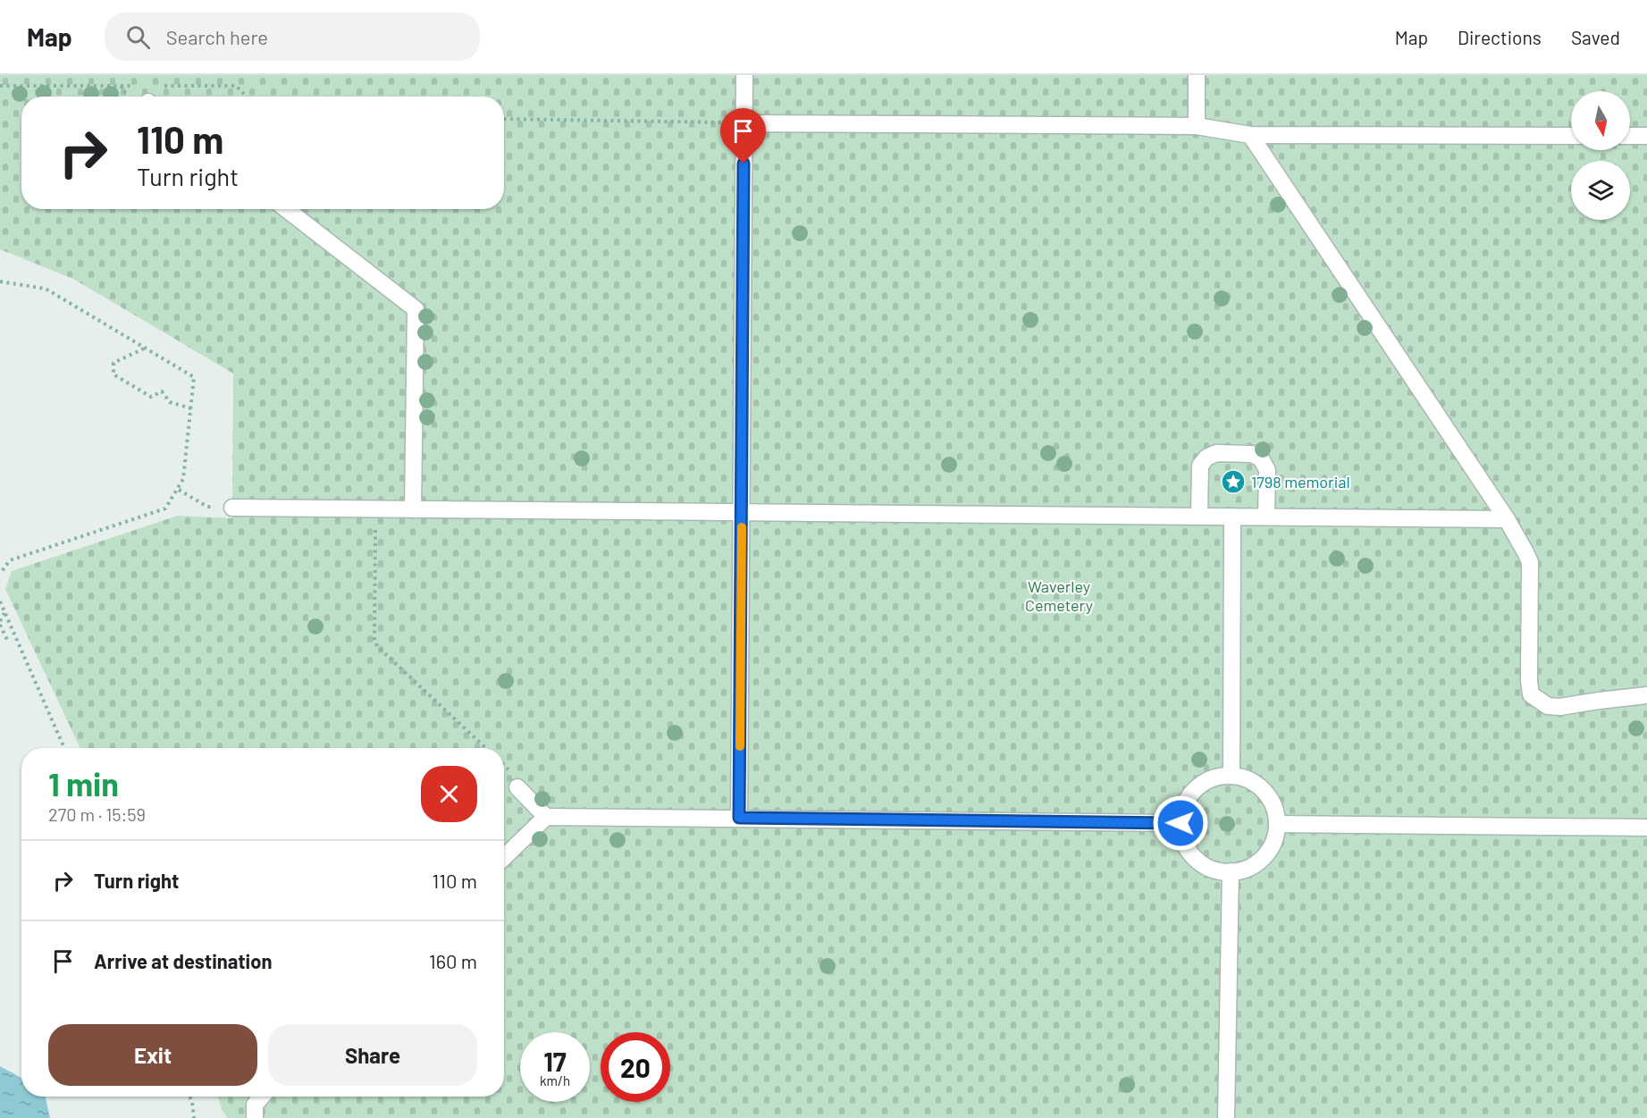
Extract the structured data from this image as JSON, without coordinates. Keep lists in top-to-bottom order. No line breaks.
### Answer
{"parks":["Waverley Cemetery"],"places":{"place":["1798 memorial"]},"north":"bottom","page":{"header":"Map","search":"Search here","nav":["Map","Directions","Saved"],"turn":["110 m","Turn right"],"heading":["1 min","270 m · 15:59"],"list":[{"name":"Turn right","value":"110 m"},{"name":"Arrive at destination","value":"160 m"}],"buttons":["Exit","Share"],"speed":"17 km/h","limit":"20"}}
